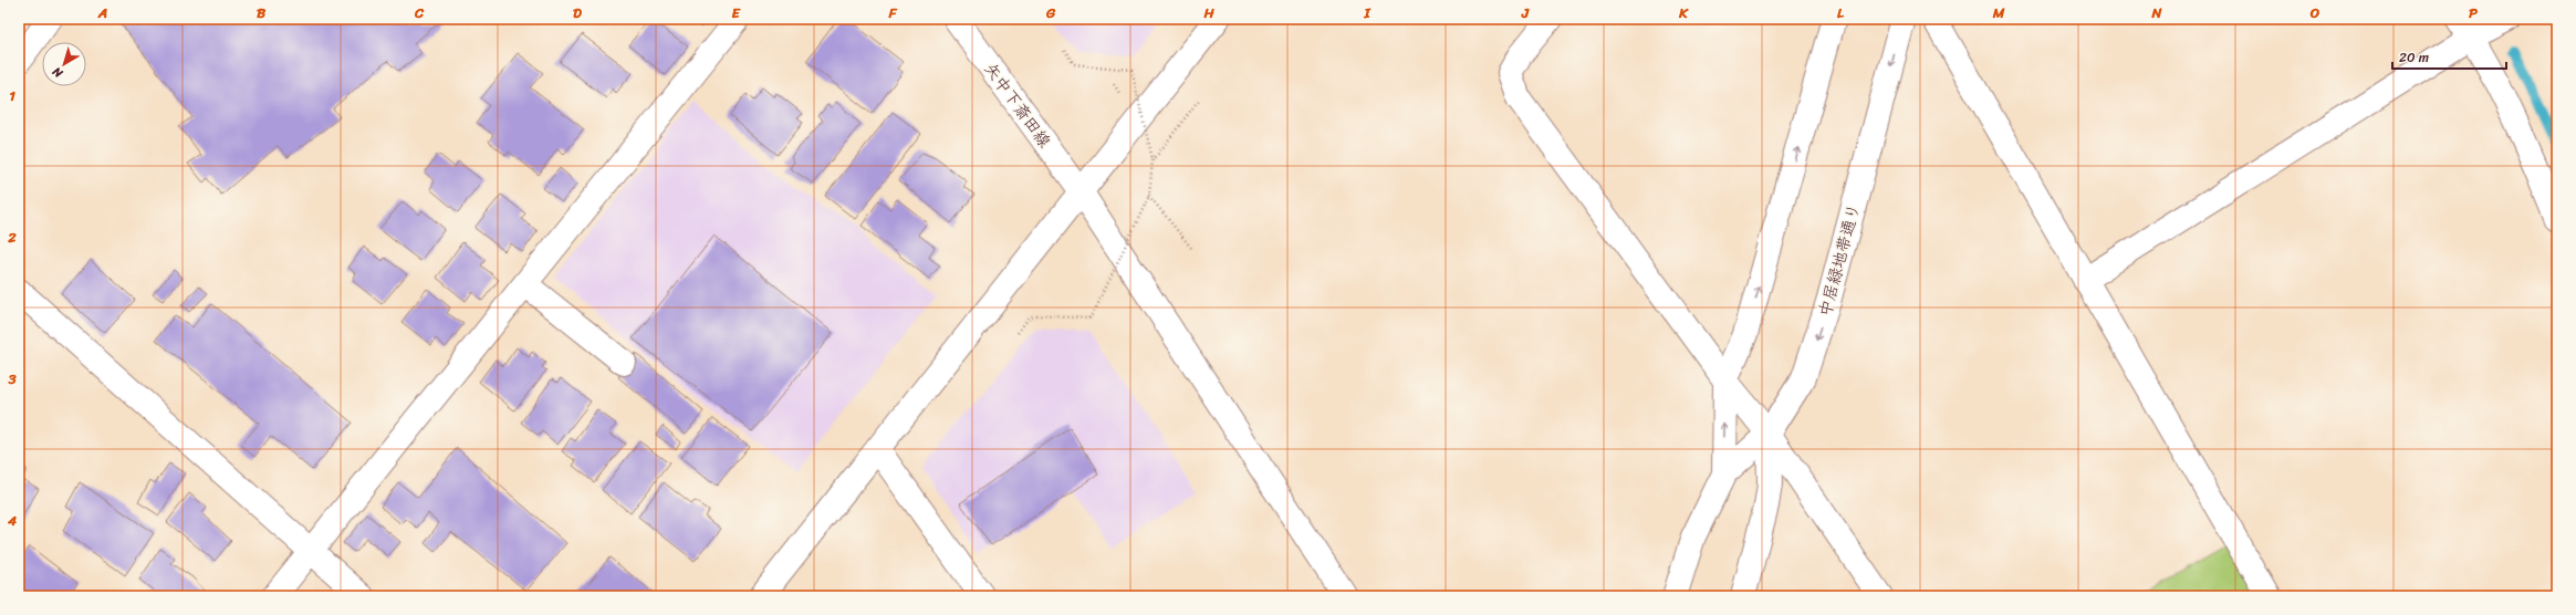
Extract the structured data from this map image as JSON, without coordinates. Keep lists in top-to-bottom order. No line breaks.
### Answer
{"streets":{"street":["矢中下斎田線","中居緑地帯通り"]},"scale_bar":"20 m","north":"bottom left","grid":{"columns":["A","B","C","D","E","F","G","H","I","J","K","L","M","N","O","P"],"rows":["1","2","3","4"]}}
